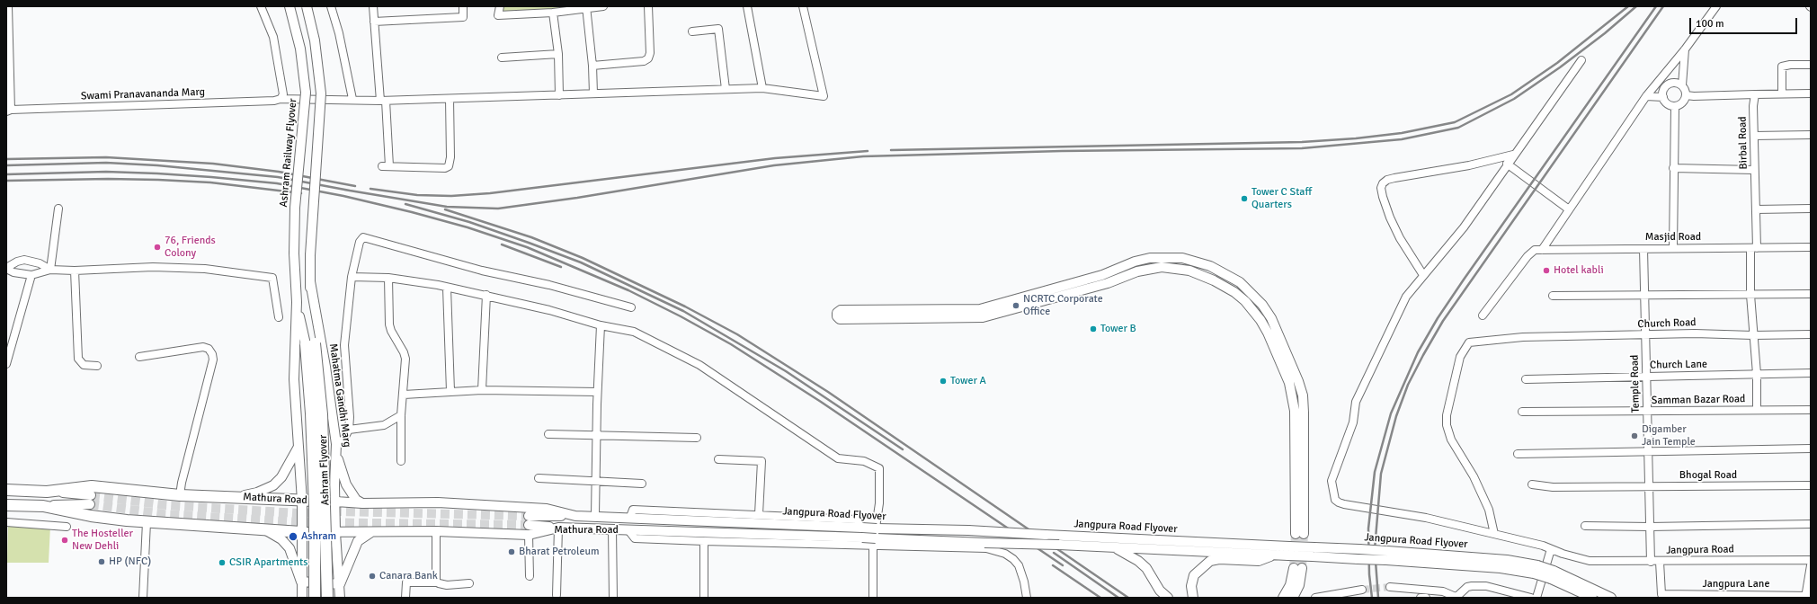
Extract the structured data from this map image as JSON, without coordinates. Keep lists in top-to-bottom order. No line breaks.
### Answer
{"streets":{"highway":["Ashram Flyover","Mathura Road"],"main road":["Ashram Railway Flyover","Mahatma Gandhi Marg","Jangpura Road Flyover"],"street":["Swami Pranavananda Marg","Birbal Road","Masjid Road","Church Road","Church Lane","Temple Road","Samman Bazar Road","Bhogal Road","Jangpura Road","Jangpura Lane"]},"crossings":[["Birbal Road","Masjid Road"],["Birbal Road","Church Road"],["Birbal Road","Church Lane"],["Birbal Road","Samman Bazar Road"],["Masjid Road","Temple Road"],["Church Road","Temple Road"],["Church Road","Jangpura Road"],["Church Lane","Temple Road"],["Temple Road","Samman Bazar Road"],["Temple Road","Bhogal Road"],["Temple Road","Jangpura Road"],["Mahatma Gandhi Marg","Ashram Flyover"],["Mahatma Gandhi Marg","Mathura Road"],["Mathura Road","Jangpura Road Flyover"],["Jangpura Road","Jangpura Lane"]],"places":["Tower C Staff Quarters","76, Friends Colony","Hotel kabli","NCRTC Corporate Office","Tower B","Tower A","Digamber Jain Temple","Ashram","The Hosteller New Dehli","Bharat Petroleum","HP (NFC)","CSIR Apartments","Canara Bank"],"scale_bar":"100 m"}
